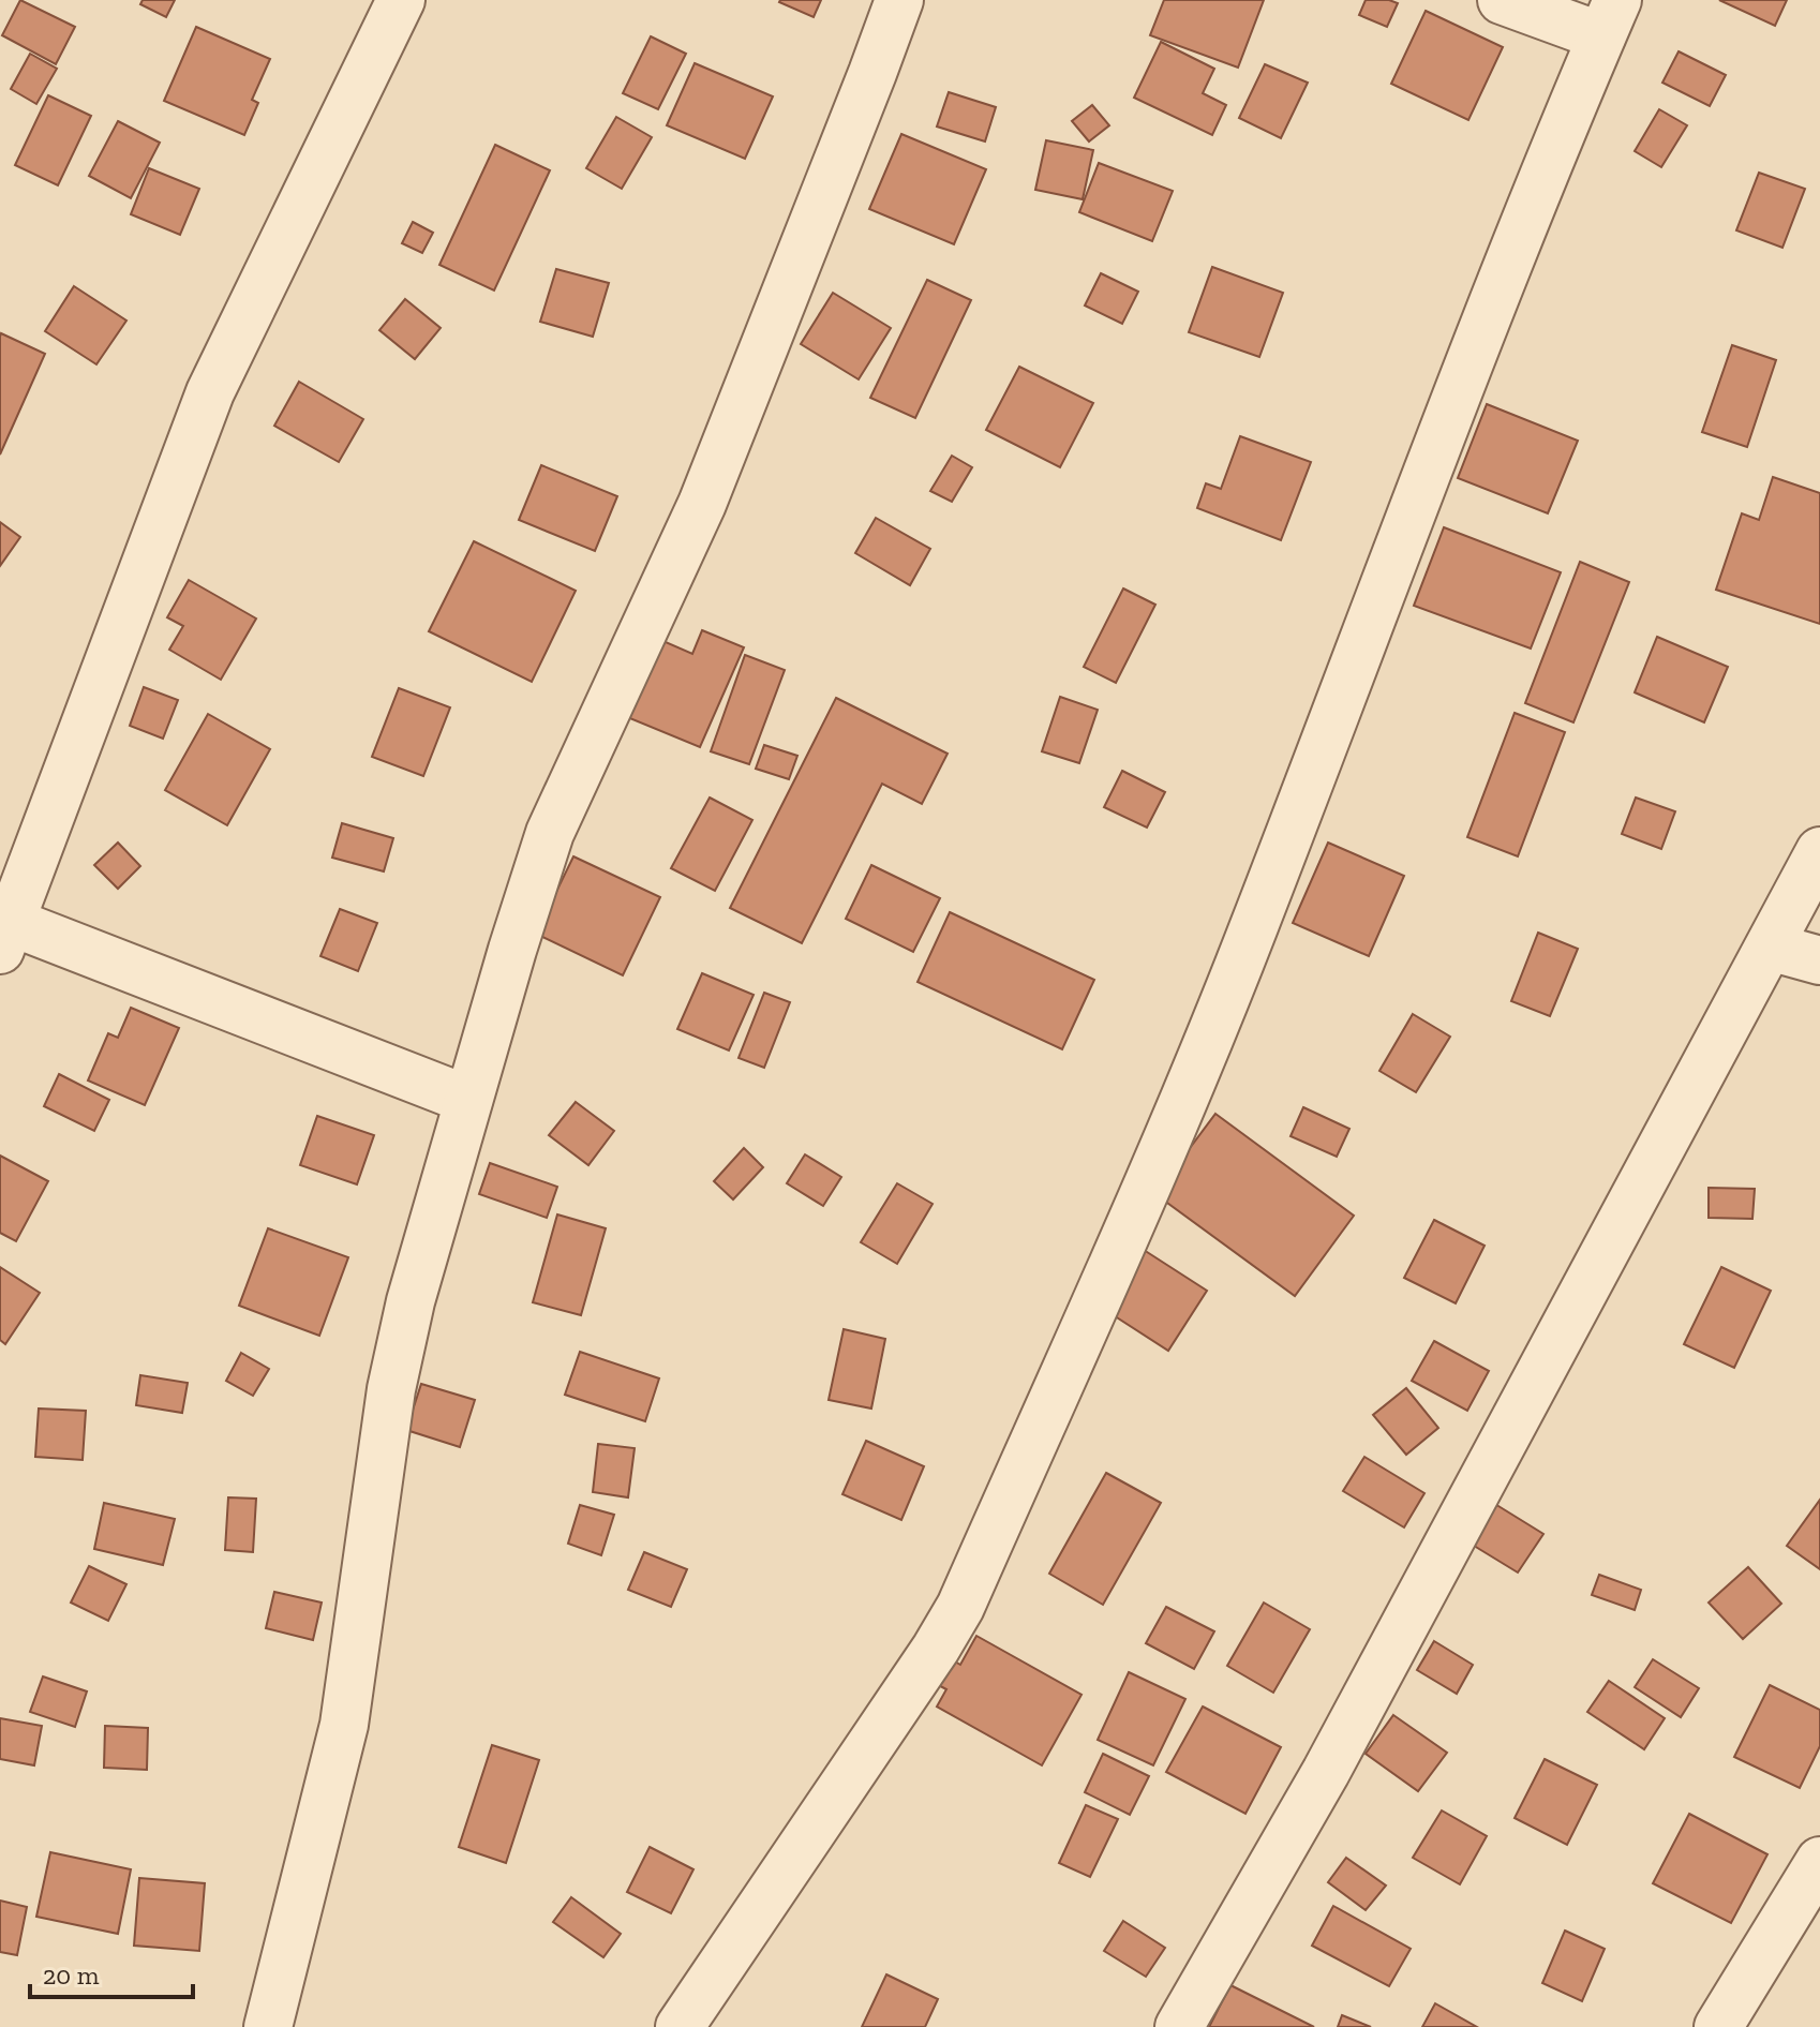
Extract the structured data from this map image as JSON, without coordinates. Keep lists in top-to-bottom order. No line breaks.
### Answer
{"scale_bar":"20 m"}
